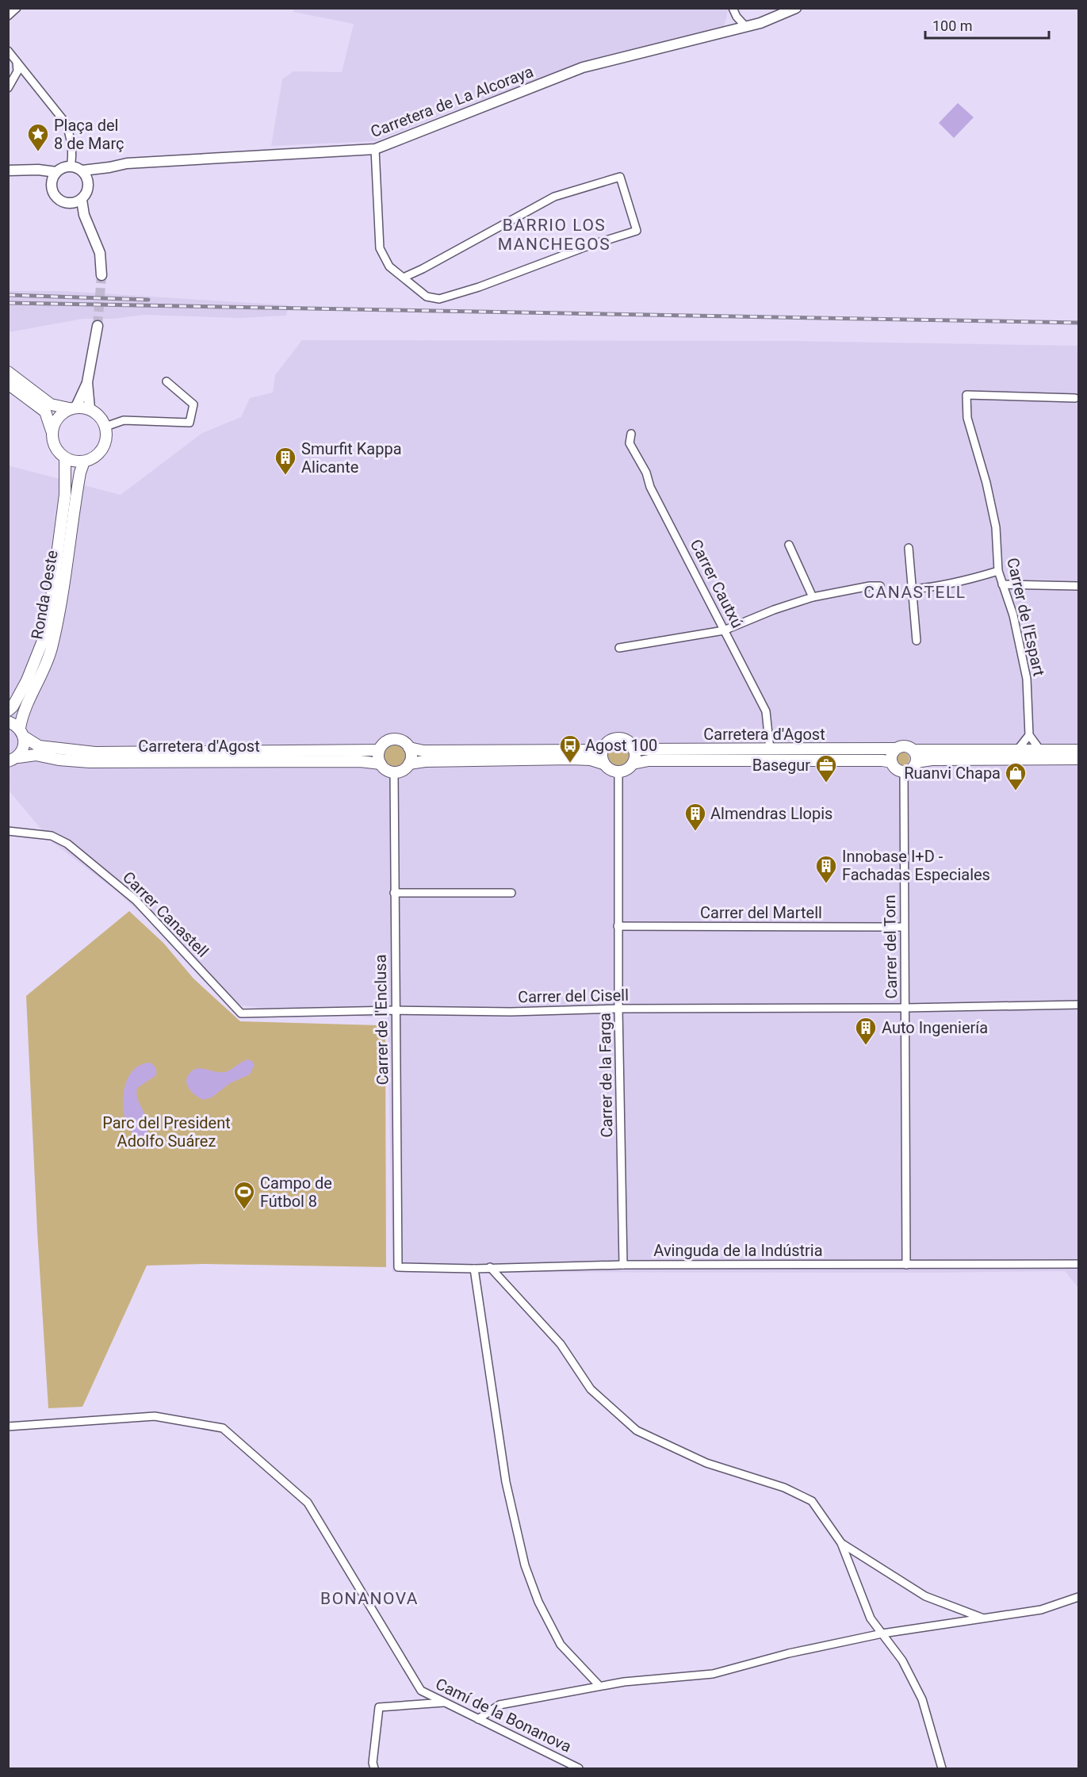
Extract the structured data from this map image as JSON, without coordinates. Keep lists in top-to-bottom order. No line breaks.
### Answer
{"streets":{"main road":["Ronda Oeste","Carretera d'Agost"],"street":["Carretera de La Alcoraya","Carrer Cautxú","Carrer de l'Espart","Carrer del Martell","Carrer Canastell","Carrer del Torn","Carrer del Cisell","Carrer de l'Enclusa","Carrer de la Farga","Avinguda de la Indústria","Camí de la Bonanova"]},"crossings":[["Carrer Cautxú","Carretera d'Agost"],["Ronda Oeste","Carretera d'Agost"],["Carretera d'Agost","Carrer del Torn"],["Carretera d'Agost","Carrer de l'Enclusa"],["Carretera d'Agost","Carrer de la Farga"],["Carrer del Martell","Carrer del Torn"],["Carrer del Martell","Carrer de la Farga"],["Carrer Canastell","Carrer del Cisell"],["Carrer del Torn","Carrer del Cisell"],["Carrer del Torn","Avinguda de la Indústria"],["Carrer del Cisell","Carrer de l'Enclusa"],["Carrer del Cisell","Carrer de la Farga"],["Carrer de l'Enclusa","Avinguda de la Indústria"],["Carrer de la Farga","Avinguda de la Indústria"]],"districts":["BARRIO LOS MANCHEGOS","CANASTELL","BONANOVA"],"parks":["Parc del President Adolfo Suárez"],"places":{"place":["Plaça del 8 de Març"],"building":["Smurfit Kappa Alicante","Almendras Llopis","Innobase I+D - Fachadas Especiales","Auto Ingeniería"],"bus stop":["Agost 100"],"office":["Basegur"],"shop":["Ruanvi Chapa"],"sports":["Campo de Fútbol 8"]},"scale_bar":"100 m"}
